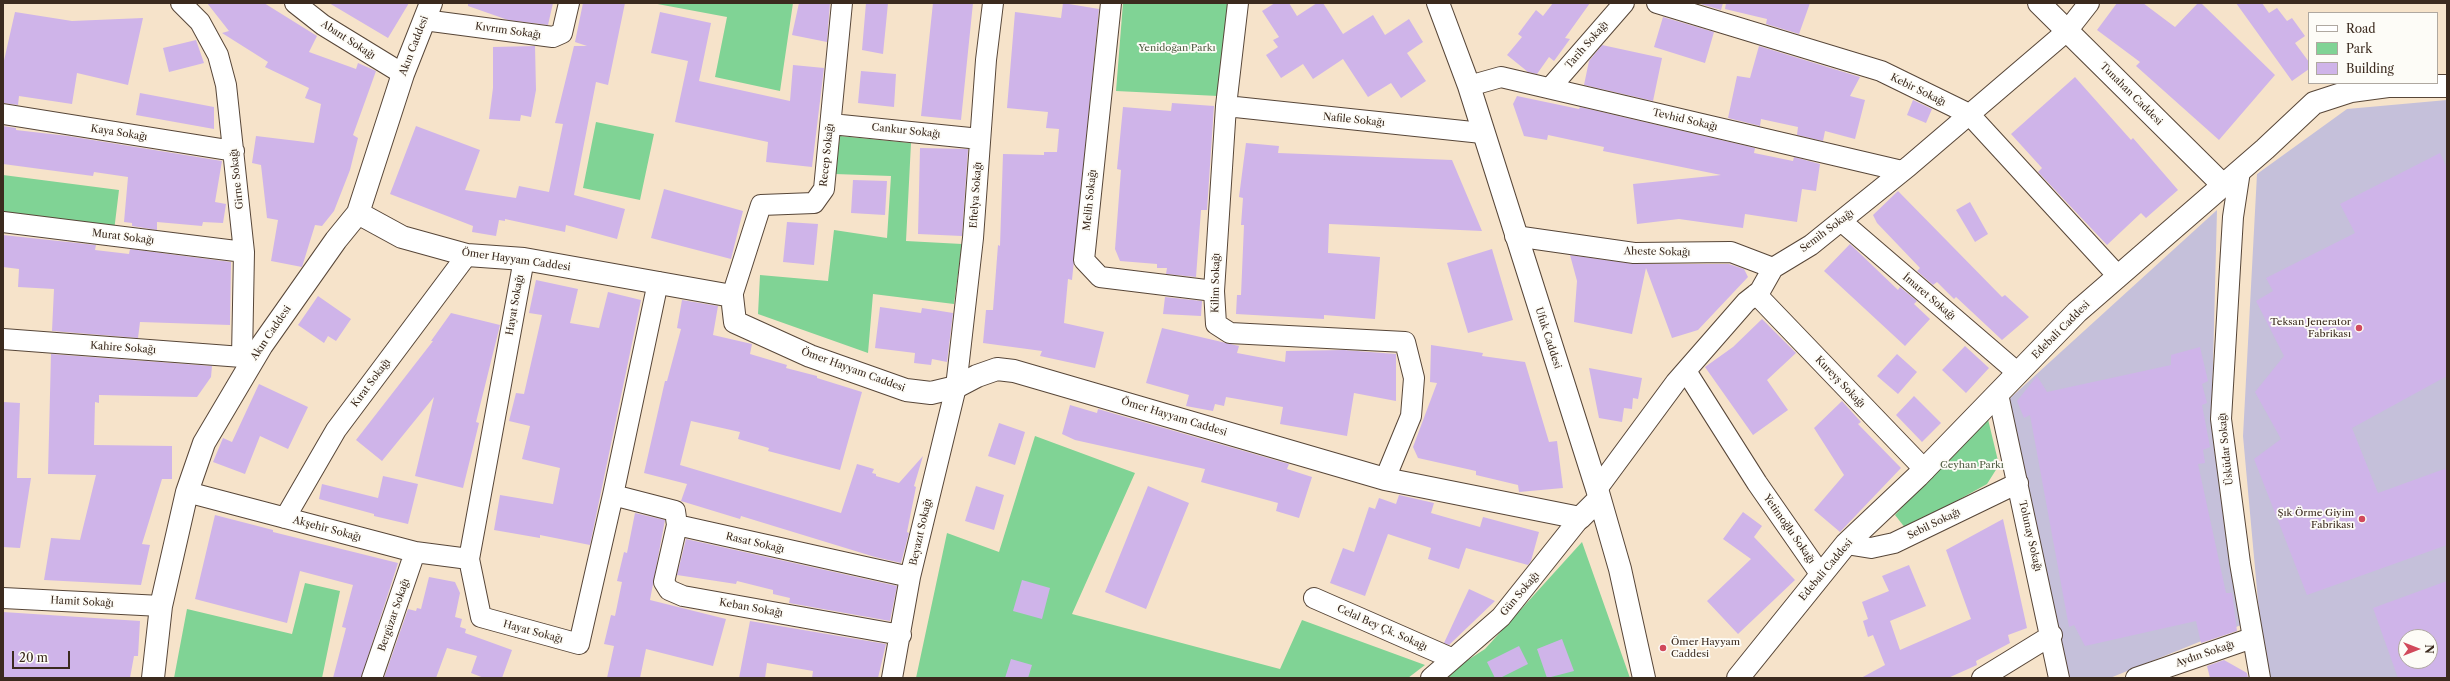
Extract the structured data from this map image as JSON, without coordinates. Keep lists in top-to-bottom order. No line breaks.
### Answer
{"streets":{"street":["Kıvrım Sokağı","Abant Sokağı","Tarih Sokağı","Akın Caddesi","Kebir Sokağı","Tunahan Caddesi","Nafile Sokağı","Tevhid Sokağı","Cankur Sokağı","Kaya Sokağı","Recep Sokağı","Girne Sokağı","Eftelya Sokağı","Melih Sokağı","Semih Sokağı","Murat Sokağı","Aheste Sokağı","Ömer Hayyam Caddesi","Kilim Sokağı","İmaret Sokağı","Hayat Sokağı","Edebali Caddesi","Ufuk Caddesi","Kahire Sokağı","Kureyş Sokağı","Kırat Sokağı","Üsküdar Sokağı","Sebil Sokağı","Akşehir Sokağı","Yetimoğlu Sokağı","Beyazıt Sokağı","Tolunay Sokağı","Rasat Sokağı","Gün Sokağı","Hamit Sokağı","Keban Sokağı","Bergüzar Sokağı","Celal Bey Çk. Sokağı","Aydın Sokağı"]},"crossings":[["Kıvrım Sokağı","Akın Caddesi"],["Abant Sokağı","Akın Caddesi"],["Tarih Sokağı","Tevhid Sokağı"],["Akın Caddesi","Girne Sokağı"],["Akın Caddesi","Ömer Hayyam Caddesi"],["Akın Caddesi","Kahire Sokağı"],["Akın Caddesi","Akşehir Sokağı"],["Akın Caddesi","Hamit Sokağı"],["Kebir Sokağı","Semih Sokağı"],["Kebir Sokağı","Edebali Caddesi"],["Tunahan Caddesi","Semih Sokağı"],["Tunahan Caddesi","Edebali Caddesi"],["Nafile Sokağı","Kilim Sokağı"],["Nafile Sokağı","Ufuk Caddesi"],["Tevhid Sokağı","Semih Sokağı"],["Tevhid Sokağı","Ufuk Caddesi"],["Cankur Sokağı","Recep Sokağı"],["Cankur Sokağı","Eftelya Sokağı"],["Kaya Sokağı","Girne Sokağı"],["Recep Sokağı","Ömer Hayyam Caddesi"],["Girne Sokağı","Murat Sokağı"],["Girne Sokağı","Kahire Sokağı"],["Eftelya Sokağı","Ömer Hayyam Caddesi"],["Eftelya Sokağı","Beyazıt Sokağı"],["Melih Sokağı","Kilim Sokağı"],["Semih Sokağı","Aheste Sokağı"],["Semih Sokağı","İmaret Sokağı"],["Semih Sokağı","Ufuk Caddesi"],["Semih Sokağı","Kureyş Sokağı"],["Semih Sokağı","Yetimoğlu Sokağı"],["Semih Sokağı","Gün Sokağı"],["Aheste Sokağı","Ufuk Caddesi"],["Ömer Hayyam Caddesi","Kilim Sokağı"],["Ömer Hayyam Caddesi","Hayat Sokağı"],["Ömer Hayyam Caddesi","Kırat Sokağı"],["Ömer Hayyam Caddesi","Beyazıt Sokağı"],["Ömer Hayyam Caddesi","Gün Sokağı"],["İmaret Sokağı","Edebali Caddesi"],["Hayat Sokağı","Akşehir Sokağı"],["Edebali Caddesi","Kureyş Sokağı"],["Edebali Caddesi","Üsküdar Sokağı"],["Edebali Caddesi","Sebil Sokağı"],["Edebali Caddesi","Yetimoğlu Sokağı"],["Edebali Caddesi","Tolunay Sokağı"],["Ufuk Caddesi","Gün Sokağı"],["Kırat Sokağı","Akşehir Sokağı"],["Üsküdar Sokağı","Aydın Sokağı"],["Sebil Sokağı","Tolunay Sokağı"],["Akşehir Sokağı","Bergüzar Sokağı"],["Beyazıt Sokağı","Rasat Sokağı"],["Beyazıt Sokağı","Keban Sokağı"],["Rasat Sokağı","Keban Sokağı"],["Gün Sokağı","Celal Bey Çk. Sokağı"]],"parks":["Yenidoğan Parkı","Ceyhan Parkı"],"places":["Teksan Jenerator Fabrikası","Şık Örme Giyim Fabrikası","Ömer Hayyam Caddesi"],"legend":["Road","Park","Building"],"scale_bar":"20 m","north":"right"}
